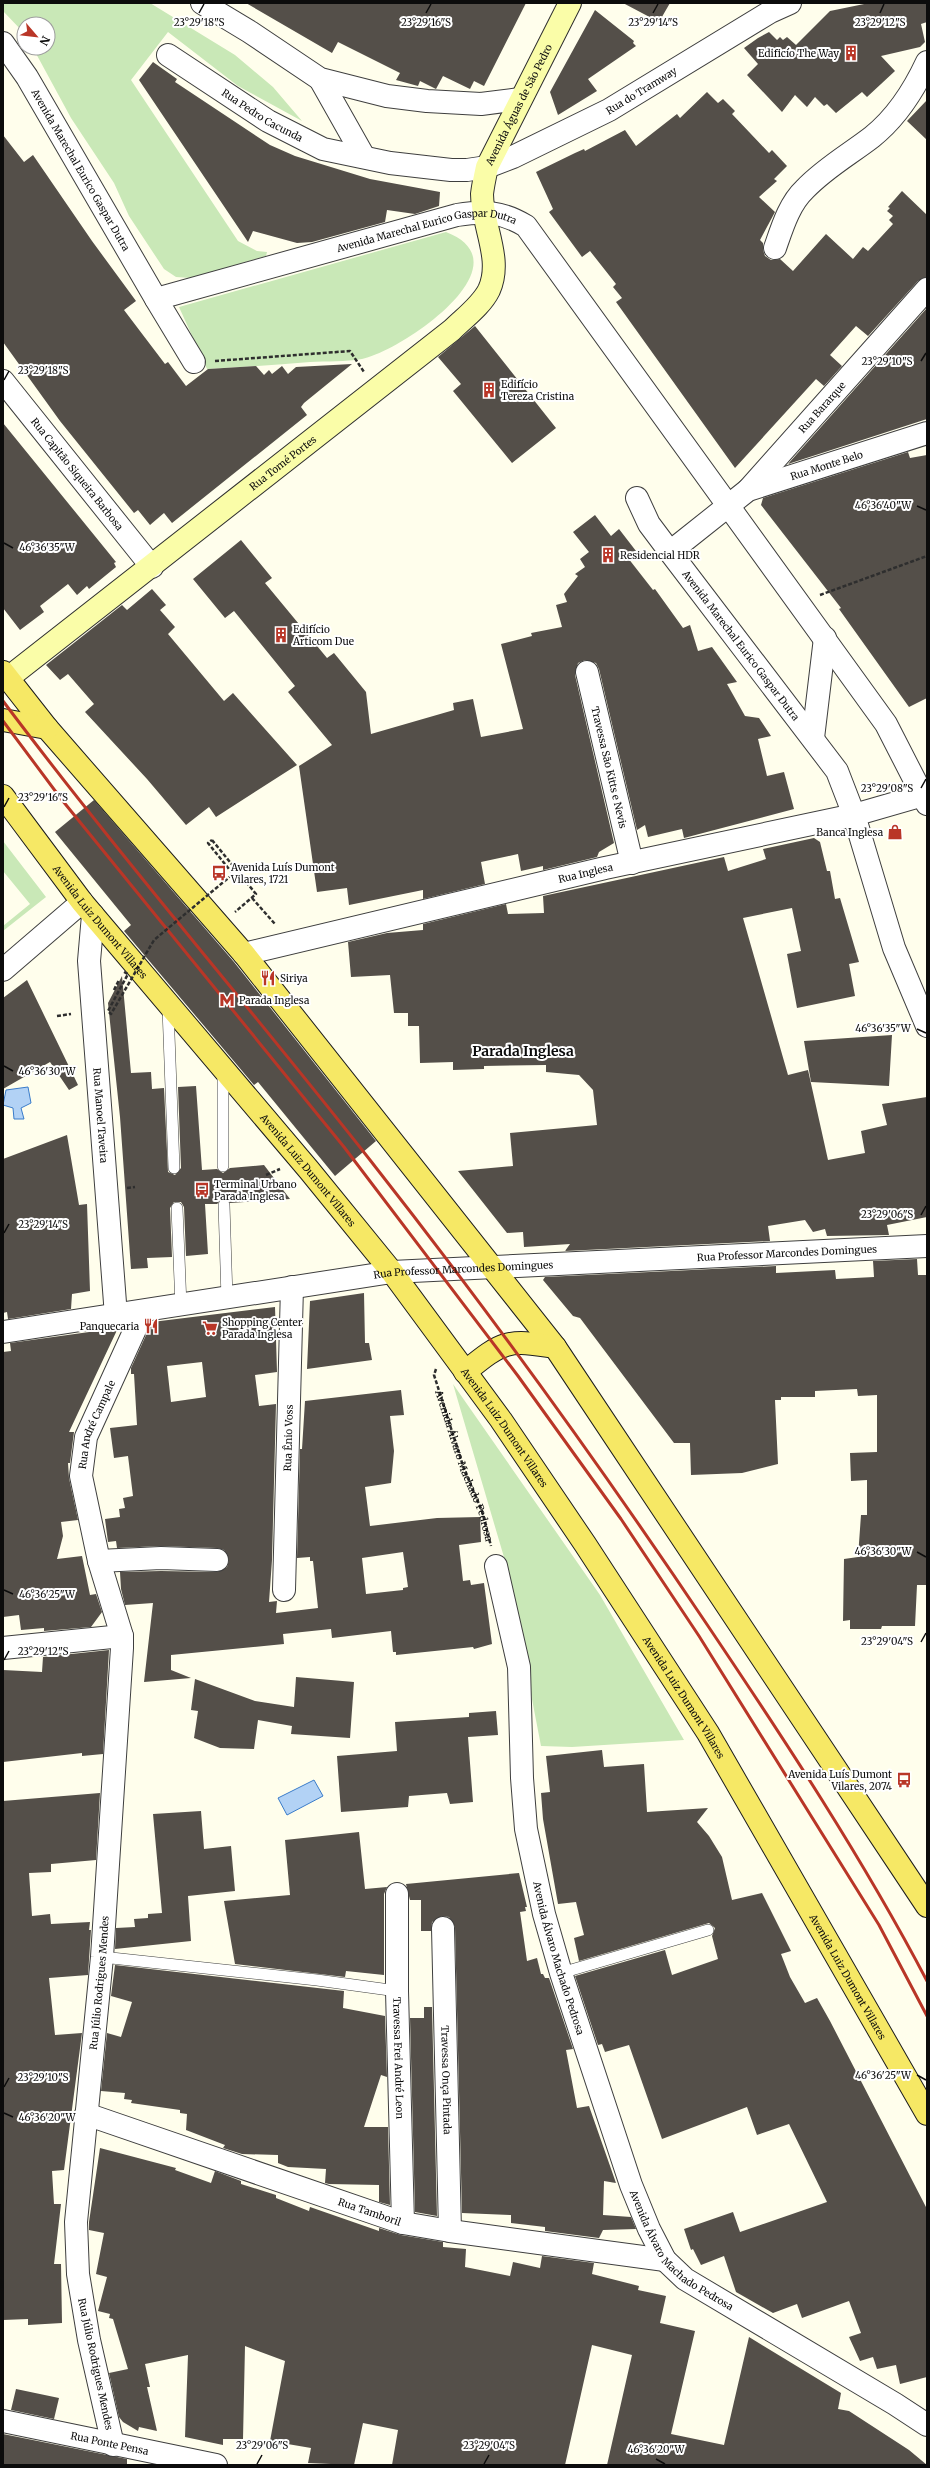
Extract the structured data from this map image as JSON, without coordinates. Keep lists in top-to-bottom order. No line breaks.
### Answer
{"streets":{"main road":["Avenida Águas de São Pedro","Rua Tomé Portes","Avenida Luiz Dumont Villares"],"street":["Rua do Tramway","Rua Pedro Cacunda","Avenida Marechal Eurico Gaspar Dutra","Rua Bararque","Rua Monte Belo","Rua Capitão Siqueira Barbosa","Travessa São Kitts e Nevis","Rua Inglesa","Rua Manoel Taveira","Rua Professor Marcondes Domingues","Rua André Campale","Rua Ênio Voss","Avenida Álvaro Machado Pedrosa","Rua Júlio Rodrigues Mendes","Travessa Frei André Leon","Travessa Onça Pintada","Rua Tamboril","Rua Ponte Pensa"]},"crossings":[["Rua do Tramway","Avenida Águas de São Pedro"],["Rua do Tramway","Rua Pedro Cacunda"],["Avenida Águas de São Pedro","Rua Pedro Cacunda"],["Avenida Águas de São Pedro","Avenida Marechal Eurico Gaspar Dutra"],["Avenida Águas de São Pedro","Rua Tomé Portes"],["Avenida Marechal Eurico Gaspar Dutra","Rua Tomé Portes"],["Avenida Marechal Eurico Gaspar Dutra","Rua Monte Belo"],["Avenida Marechal Eurico Gaspar Dutra","Rua Inglesa"],["Rua Bararque","Rua Monte Belo"],["Rua Tomé Portes","Rua Capitão Siqueira Barbosa"],["Travessa São Kitts e Nevis","Rua Inglesa"],["Avenida Luiz Dumont Villares","Rua Manoel Taveira"],["Avenida Luiz Dumont Villares","Rua Professor Marcondes Domingues"],["Avenida Luiz Dumont Villares","Avenida Álvaro Machado Pedrosa"],["Rua Manoel Taveira","Rua Professor Marcondes Domingues"],["Rua Professor Marcondes Domingues","Rua André Campale"],["Rua Professor Marcondes Domingues","Rua Ênio Voss"],["Rua André Campale","Rua Júlio Rodrigues Mendes"],["Avenida Álvaro Machado Pedrosa","Rua Tamboril"],["Rua Júlio Rodrigues Mendes","Rua Tamboril"],["Rua Júlio Rodrigues Mendes","Rua Ponte Pensa"],["Travessa Frei André Leon","Rua Tamboril"],["Travessa Onça Pintada","Rua Tamboril"]],"districts":["Parada Inglesa"],"places":{"building":["Edificío The Way","Edifício Tereza Cristina","Residencial HDR","Edifício Articom Due"],"shop":["Banca Inglesa"],"bus stop":["Avenida Luís Dumont Vilares, 1721","Terminal Urbano Parada Inglesa","Avenida Luís Dumont Vilares, 2074"],"restaurant":["Siriya","Panquecaria"],"metro station":["Parada Inglesa"],"supermarket":["Shopping Center Parada Inglesa"]},"north":"bottom right","coordinates":["23°29'18\"S","23°29'16\"S","23°29'14\"S","23°29'12\"S","23°29'10\"S","46°36'40\"W","46°36'35\"W","23°29'08\"S","46°36'30\"W","23°29'06\"S","46°36'25\"W","23°29'04\"S","46°36'20\"W"]}
